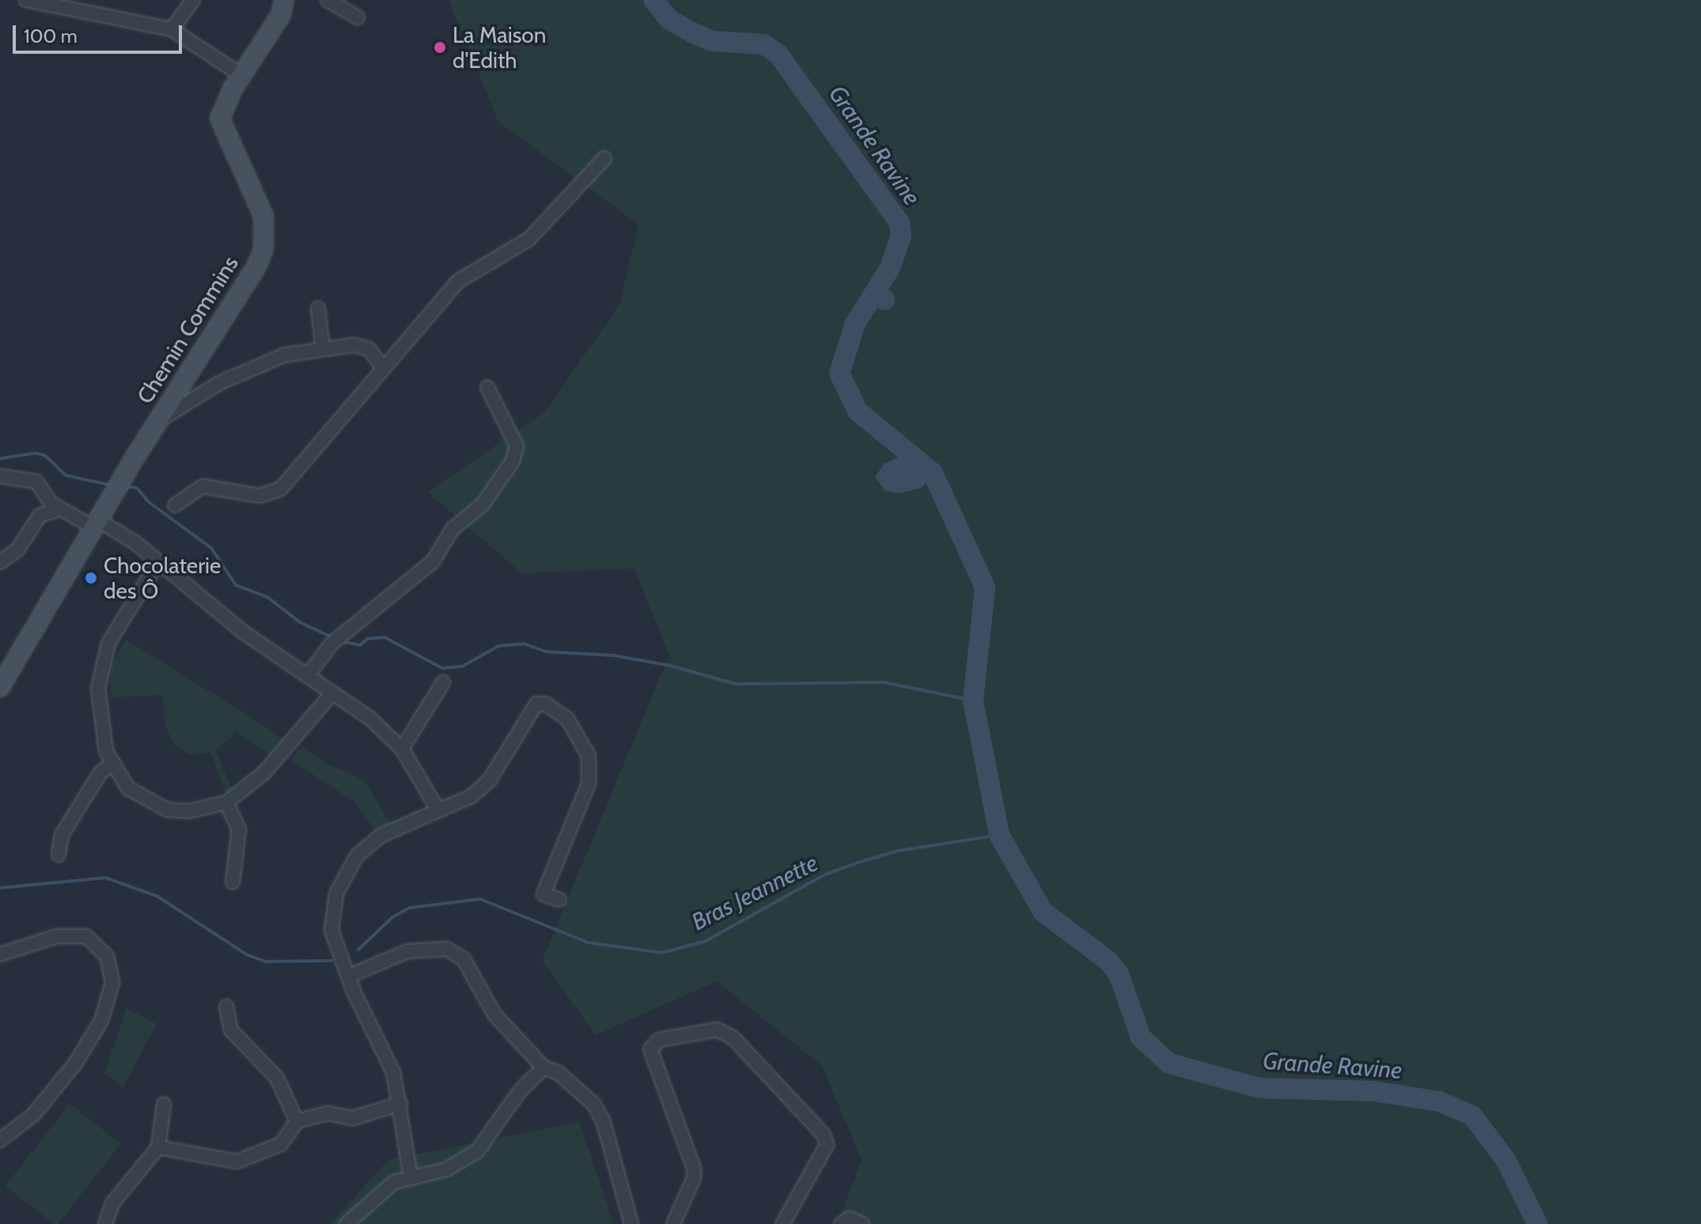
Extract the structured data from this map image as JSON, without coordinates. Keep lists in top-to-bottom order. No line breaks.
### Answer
{"streets":{"street":["Chemin Commins"]},"water":["Grande Ravine","Bras Jeannette"],"places":["La Maison d'Edith","Chocolaterie des Ô"],"scale_bar":"100 m"}
